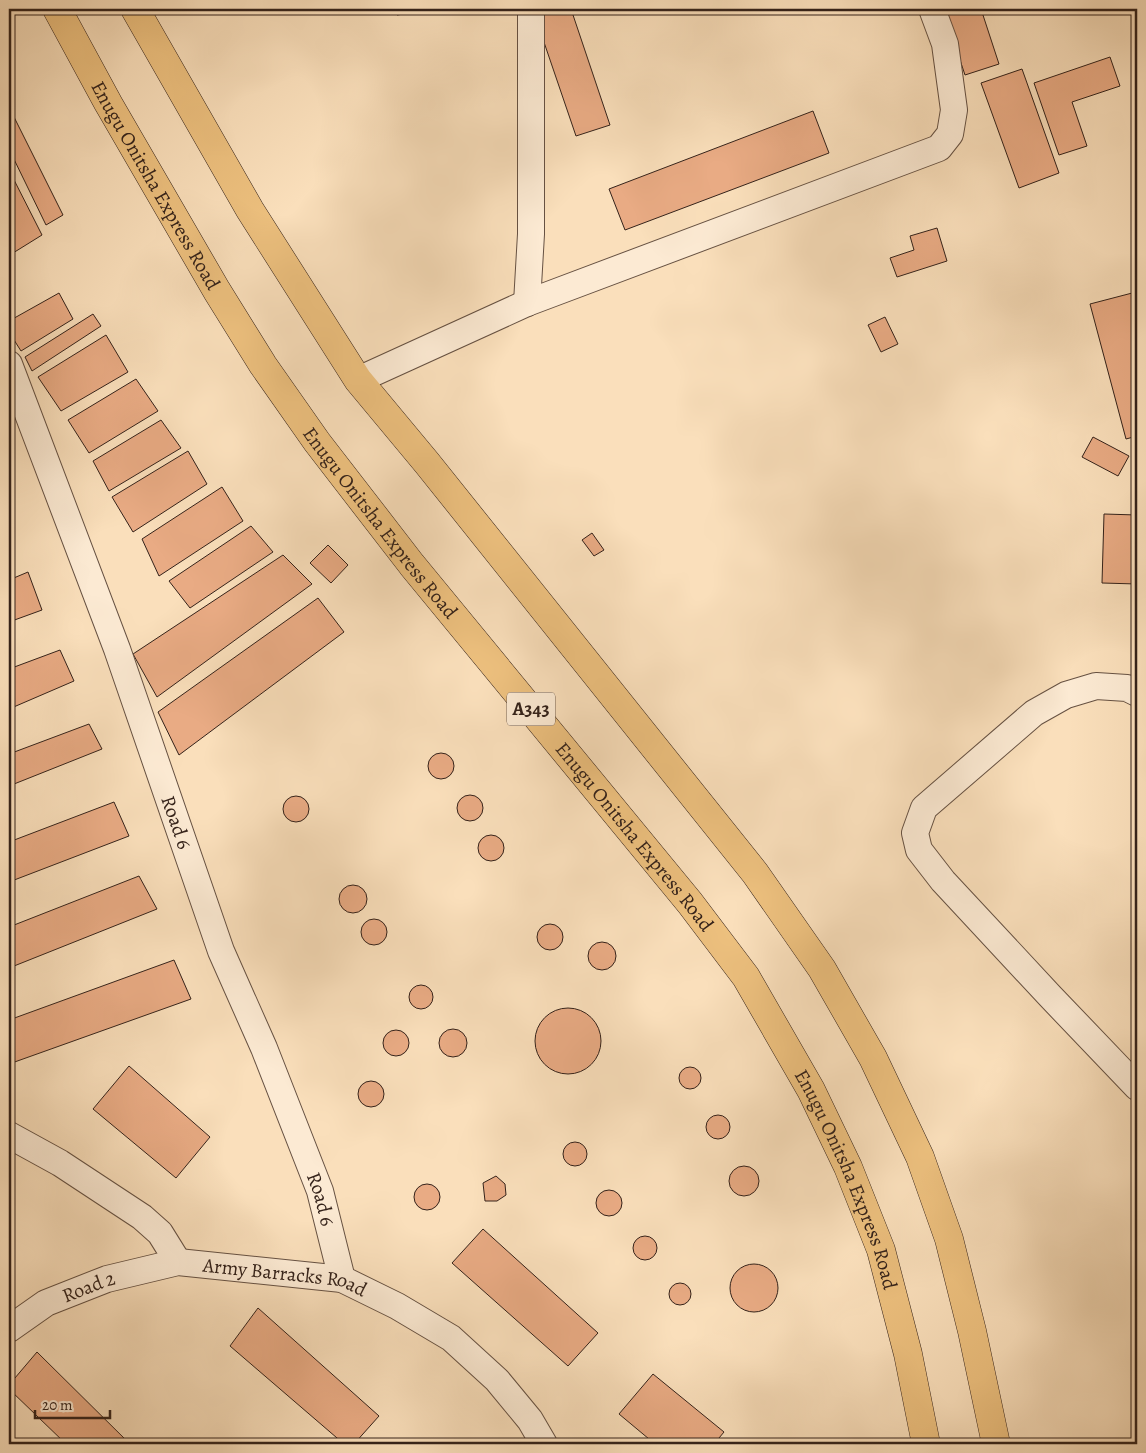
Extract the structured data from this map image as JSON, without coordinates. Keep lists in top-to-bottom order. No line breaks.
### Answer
{"streets":{"highway":["Enugu Onitsha Express Road","A343"],"street":["Road 6","Army Barracks Road","Road 2"]},"crossings":[["Road 6","Army Barracks Road"],["Army Barracks Road","Road 2"]],"scale_bar":"20 m"}
